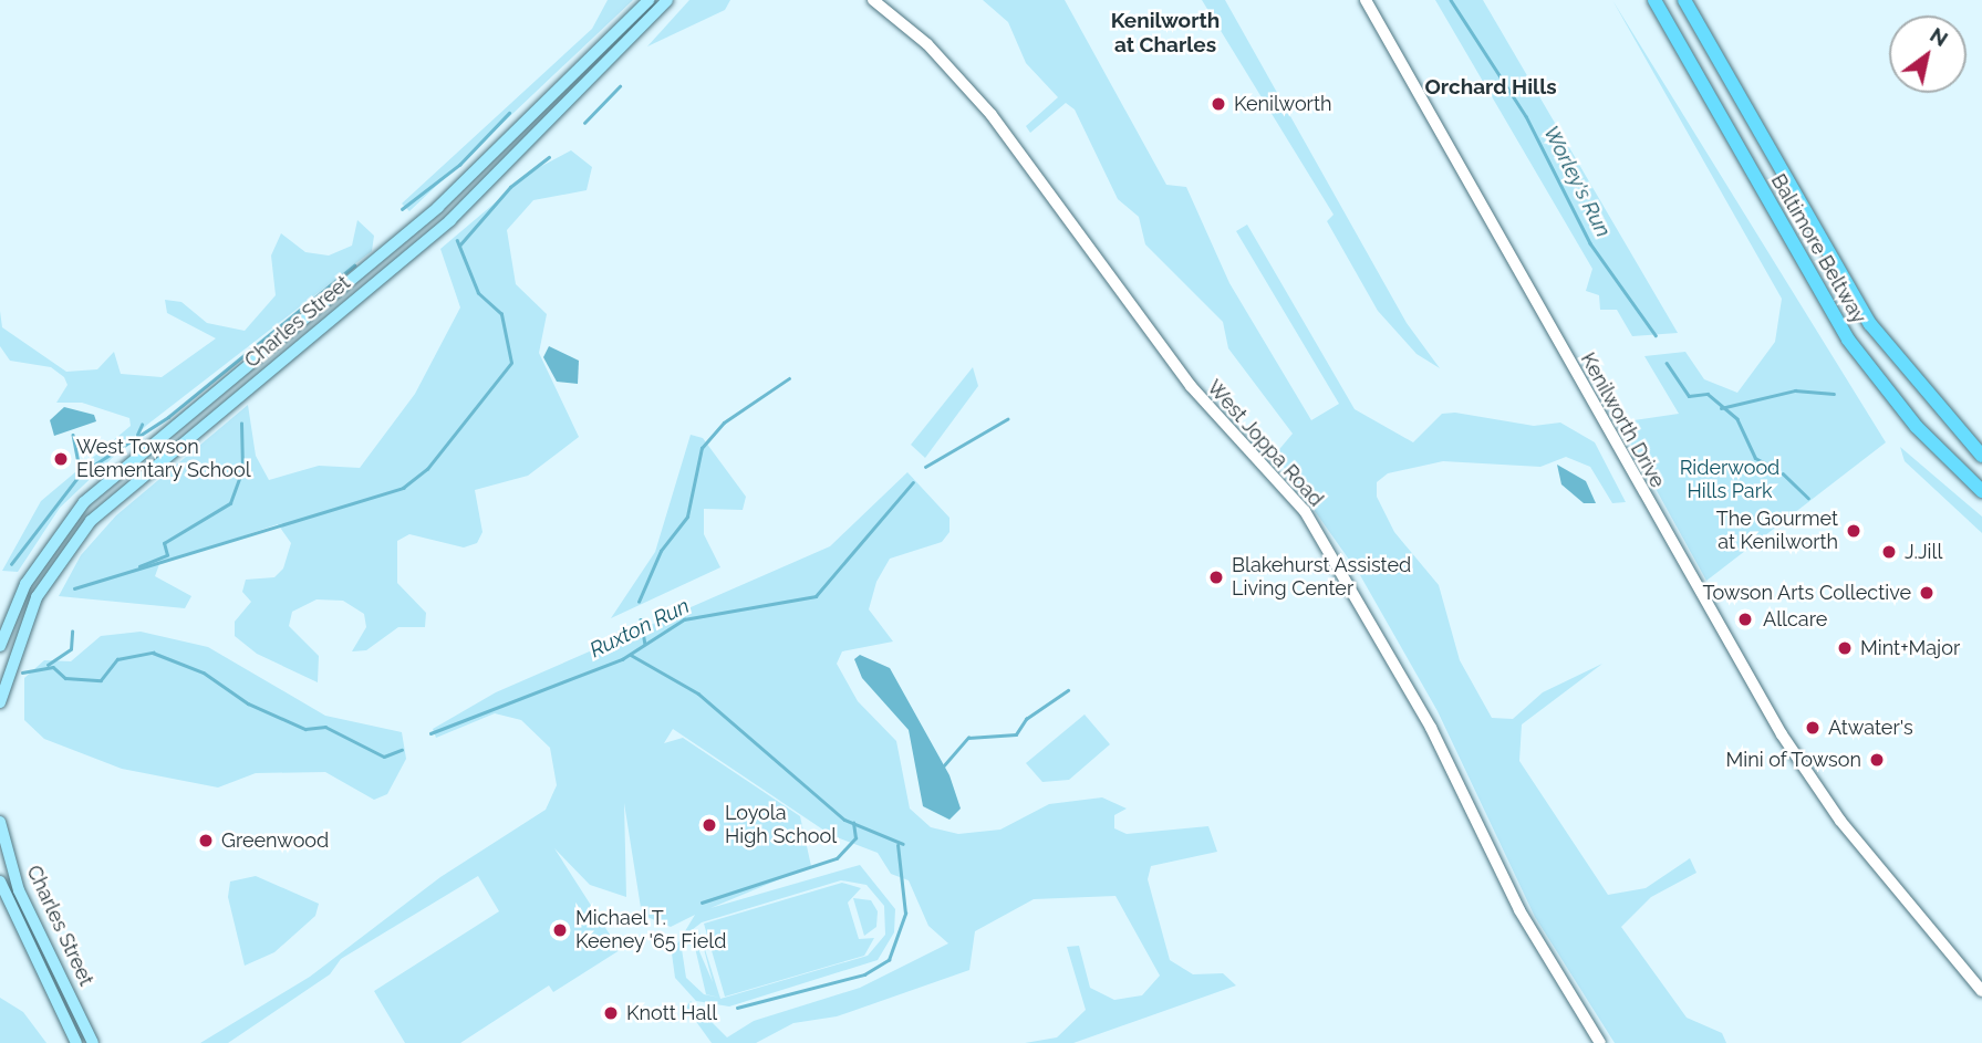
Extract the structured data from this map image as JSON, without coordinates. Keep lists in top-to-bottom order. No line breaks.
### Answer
{"streets":{"highway":["Baltimore Beltway"],"main road":["Charles Street"],"street":["Kenilworth Drive","West Joppa Road"]},"districts":["Kenilworth at Charles","Orchard Hills"],"water":["Worley's Run","Ruxton Run"],"parks":["Riderwood Hills Park"],"places":["Kenilworth","West Towson Elementary School","The Gourmet at Kenilworth","J.Jill","Blakehurst Assisted Living Center","Towson Arts Collective","Allcare","Mint+Major","Atwater's","Mini of Towson","Loyola High School","Greenwood","Michael T. Keeney '65 Field","Knott Hall"],"north":"top right"}
